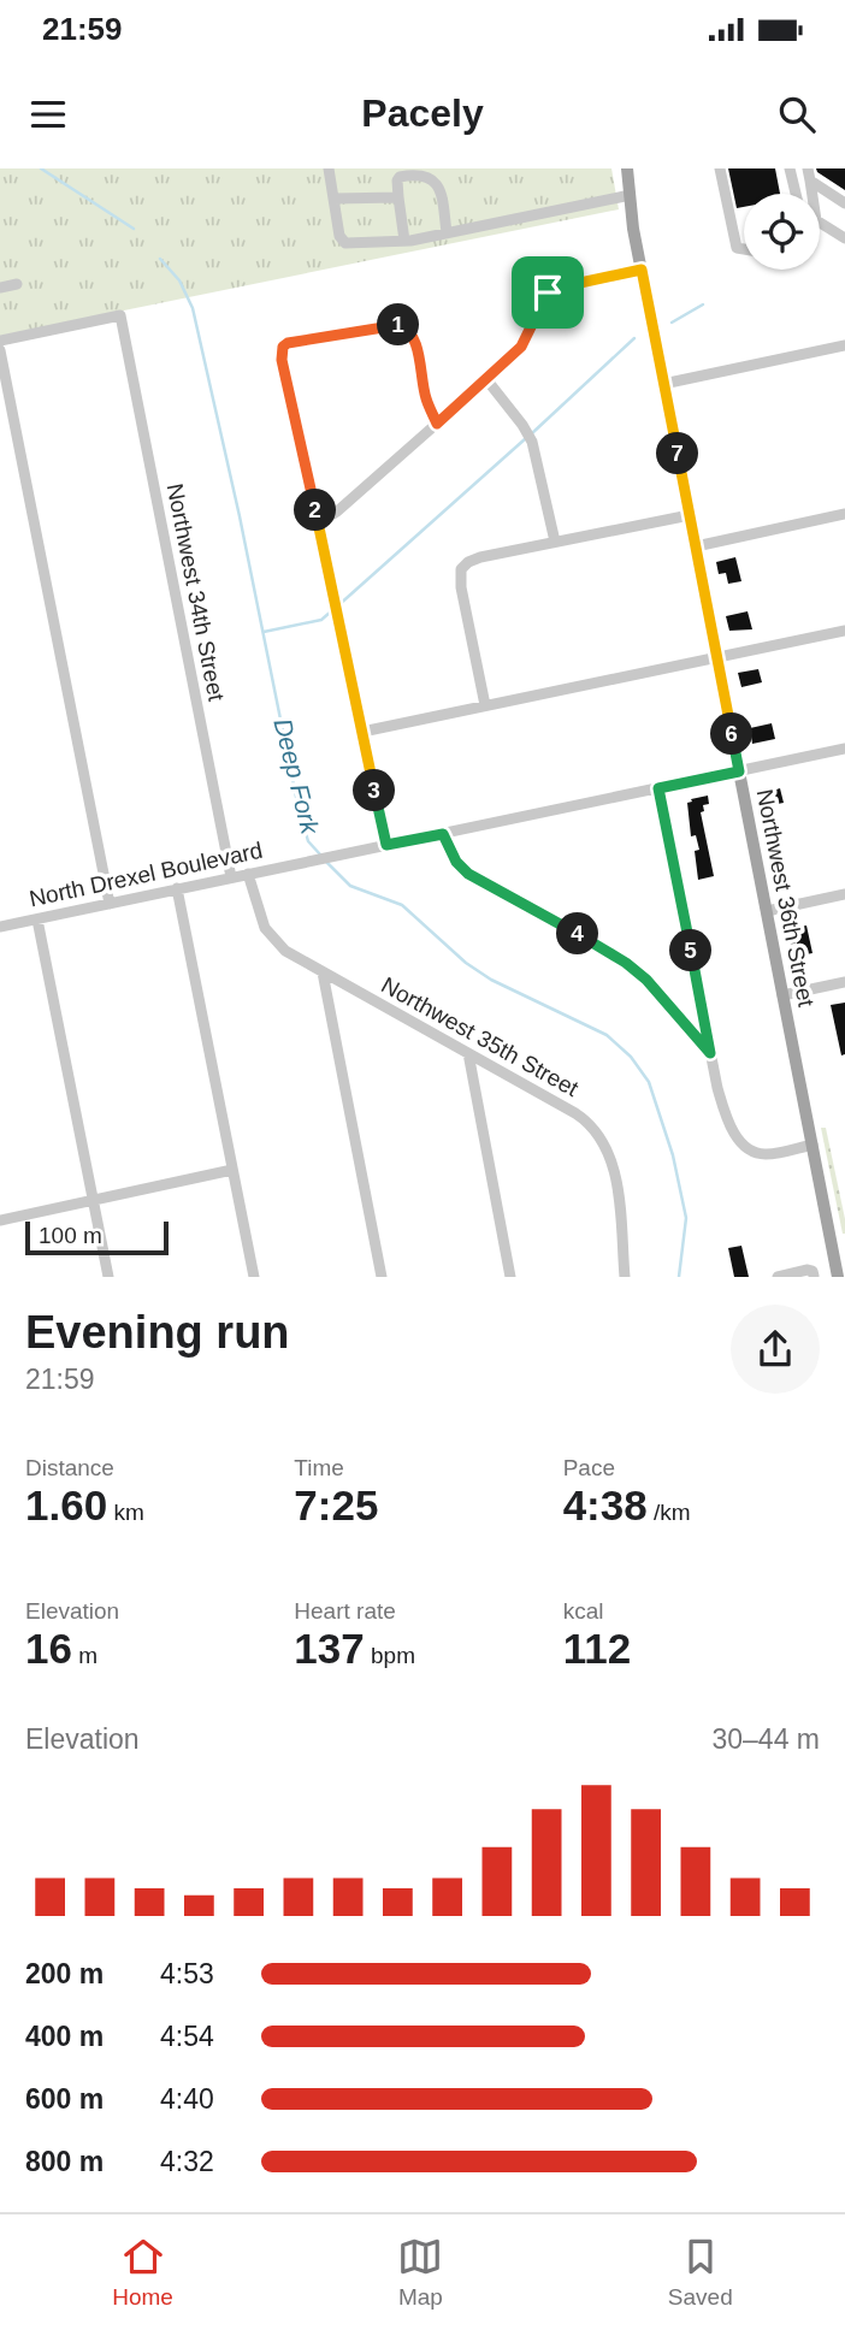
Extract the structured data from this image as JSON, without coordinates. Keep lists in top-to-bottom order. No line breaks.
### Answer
{"streets":{"main road":["Northwest 36th Street"],"street":["Northwest 34th Street","North Drexel Boulevard","Northwest 35th Street"]},"crossings":[["Northwest 34th Street","North Drexel Boulevard"],["North Drexel Boulevard","Northwest 36th Street"],["North Drexel Boulevard","Northwest 35th Street"]],"water":["Deep Fork"],"scale_bar":"100 m","page":{"status":"21:59","header":"Pacely","pins":["1","7","2","6","3","4","5"],"scale":"100 m","heading":["Evening run","21:59"],"stats":[["Distance","1.60 km"],["Time","7:25"],["Pace","4:38 /km"],["Elevation","16 m"],["Heart rate","137 bpm"],["kcal","112"]],"chart":["Elevation","30–44 m"],"list":[{"name":"200 m","note":"4:53"},{"name":"400 m","note":"4:54"},{"name":"600 m","note":"4:40"},{"name":"800 m","note":"4:32"}],"tabs":["Home","Map","Saved"]}}
